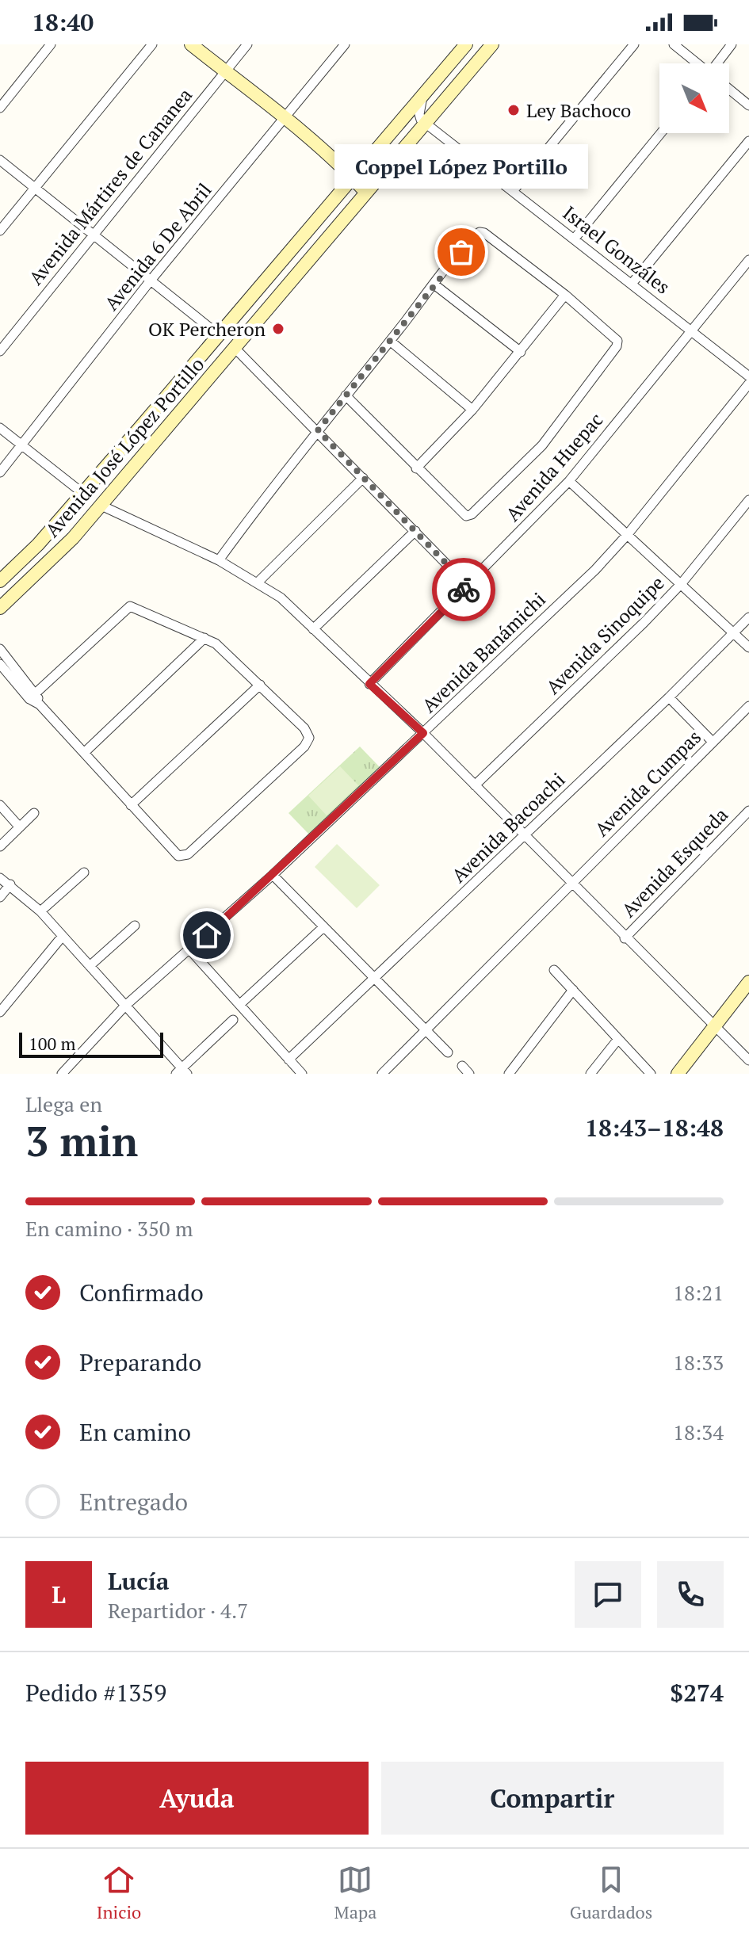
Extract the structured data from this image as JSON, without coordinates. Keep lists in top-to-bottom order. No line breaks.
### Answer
{"streets":{"main road":["Avenida José López Portillo"],"street":["Avenida Mártires de Cananea","Avenida 6 De Abril","Israel Gonzáles","Avenida Huepac","Avenida Sinoquipe","Avenida Banámichi","Avenida Cumpas","Avenida Bacoachi","Avenida Esqueda"]},"crossings":[["Israel Gonzáles","Avenida José López Portillo"],["Israel Gonzáles","Avenida Huepac"]],"places":["Ley Bachoco","Coppel López Portillo","OK Percheron"],"scale_bar":"100 m","north":"bottom right","page":{"status":"18:40","bubble":"Coppel López Portillo","scale":"100 m","heading":["3 min","Llega en","18:43–18:48"],"panel":["Lucía","Repartidor · 4.7","Pedido #1359","$274"],"bar":"En camino · 350 m","list":[["Confirmado","18:21"],["Preparando","18:33"],["En camino","18:34"],"Entregado"],"round":"L","buttons":["Ayuda","Compartir"],"tabs":["Inicio","Mapa","Guardados"]}}
